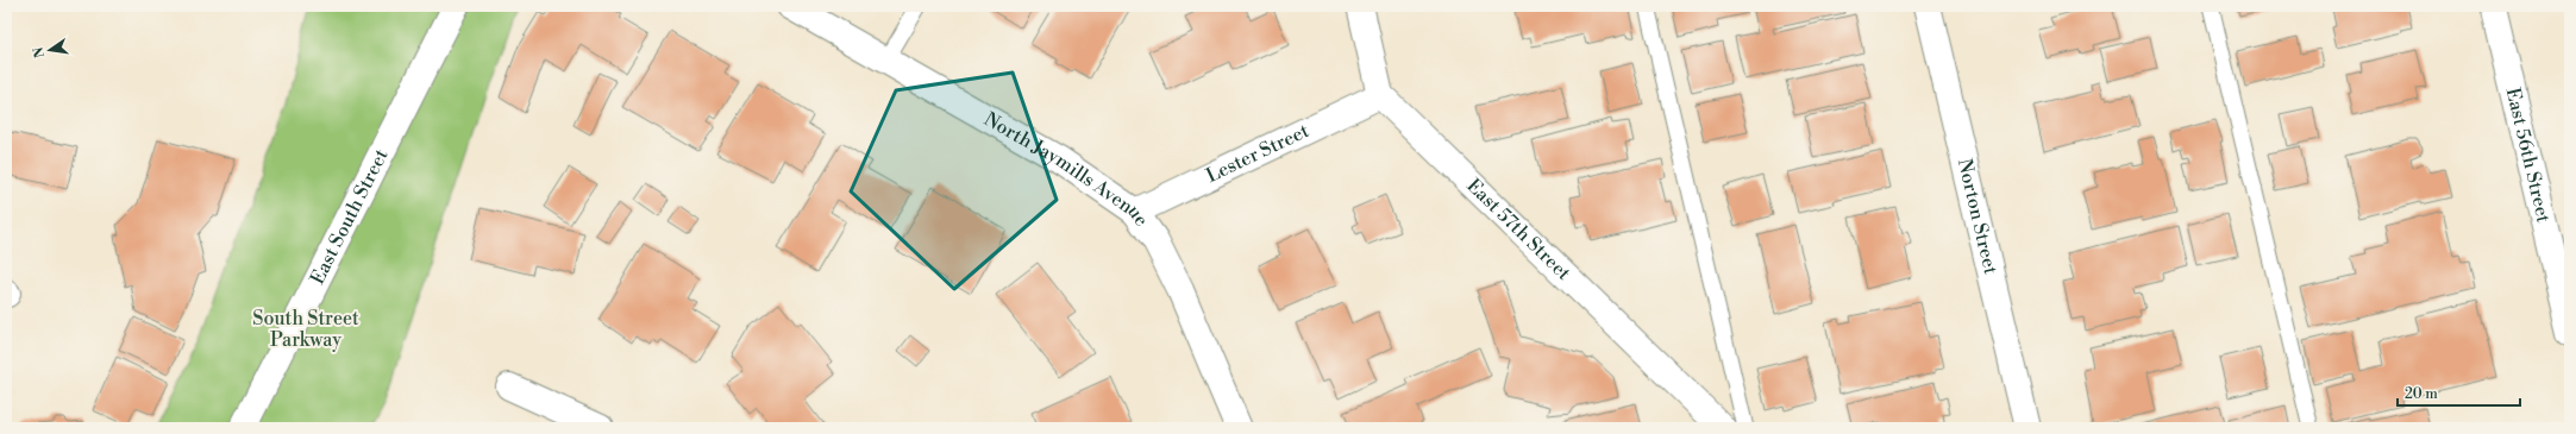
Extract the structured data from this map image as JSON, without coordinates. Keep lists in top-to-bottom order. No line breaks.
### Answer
{"streets":{"street":["Lester Street","East 56th Street","North Jaymills Avenue","Norton Street","East South Street","East 57th Street"]},"crossings":[["Lester Street","North Jaymills Avenue"],["Lester Street","East 57th Street"]],"parks":["South Street Parkway"],"scale_bar":"20 m","north":"left"}
